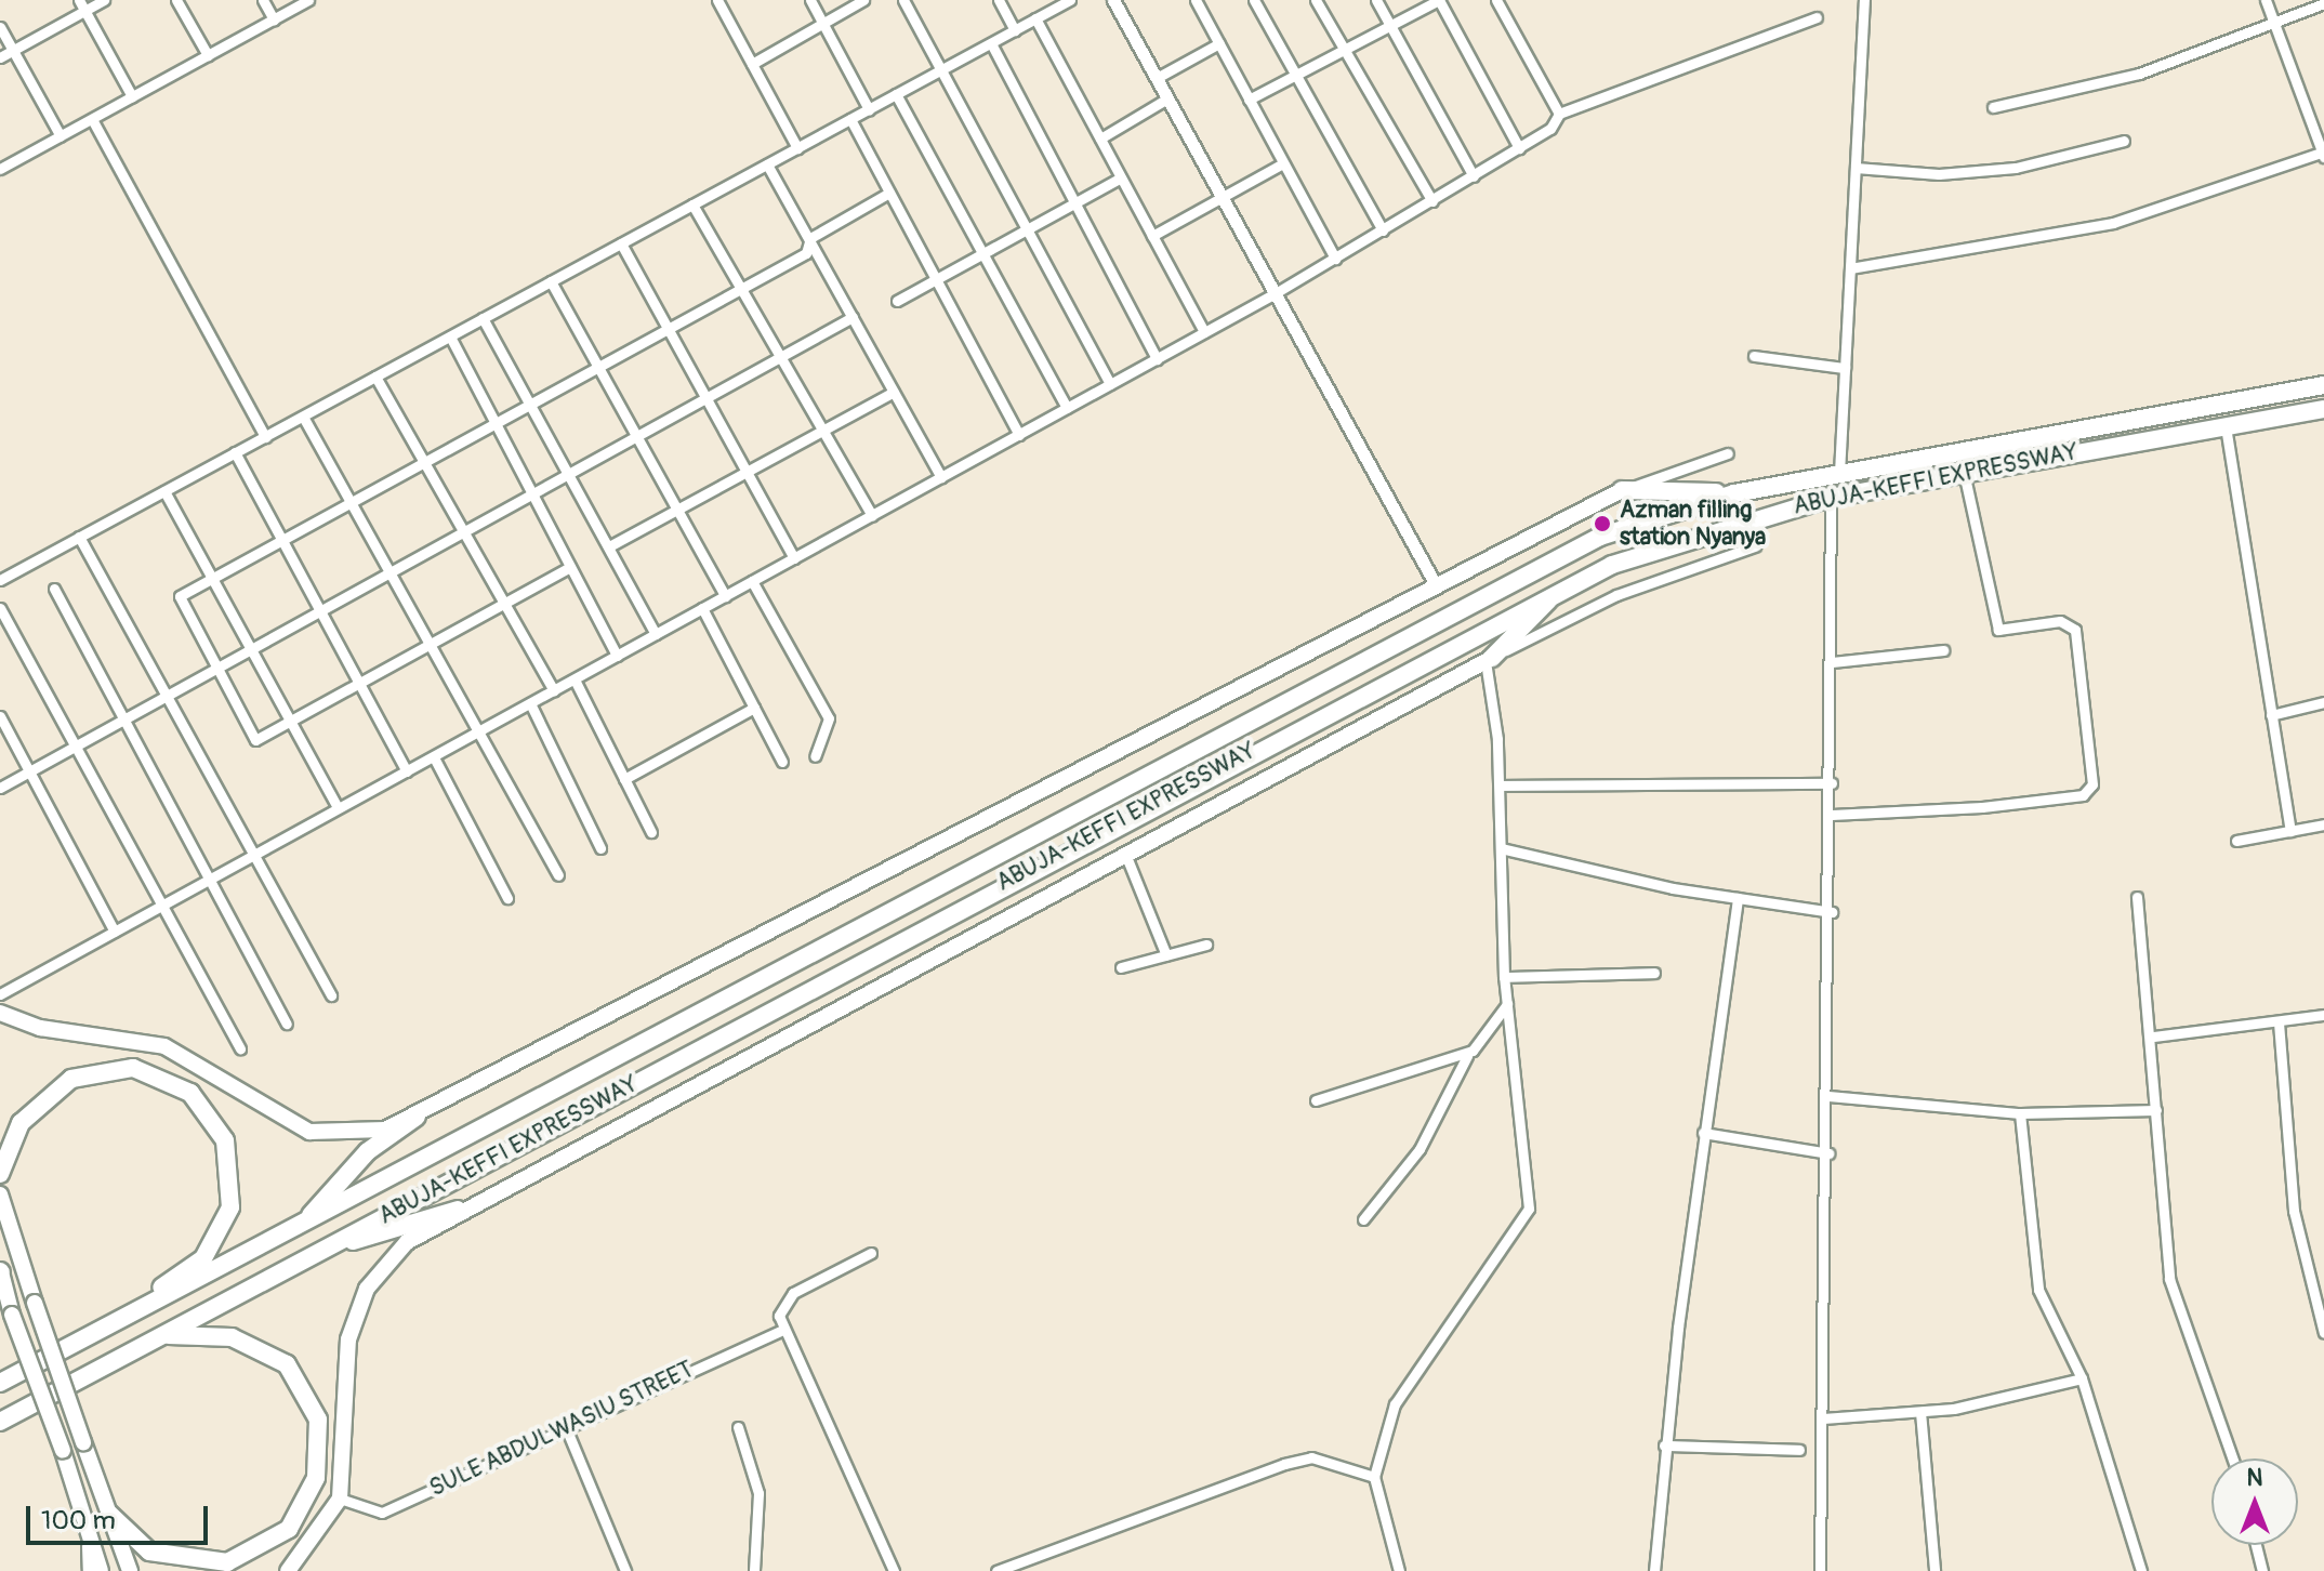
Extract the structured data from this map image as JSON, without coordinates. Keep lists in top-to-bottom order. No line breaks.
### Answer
{"streets":{"highway":["ABUJA-KEFFI EXPRESSWAY"],"street":["SULE ABDULWASIU STREET"]},"crossings":[["ABUJA-KEFFI EXPRESSWAY","SULE ABDULWASIU STREET"]],"places":["Azman filling station Nyanya"],"scale_bar":"100 m","north":"top"}
